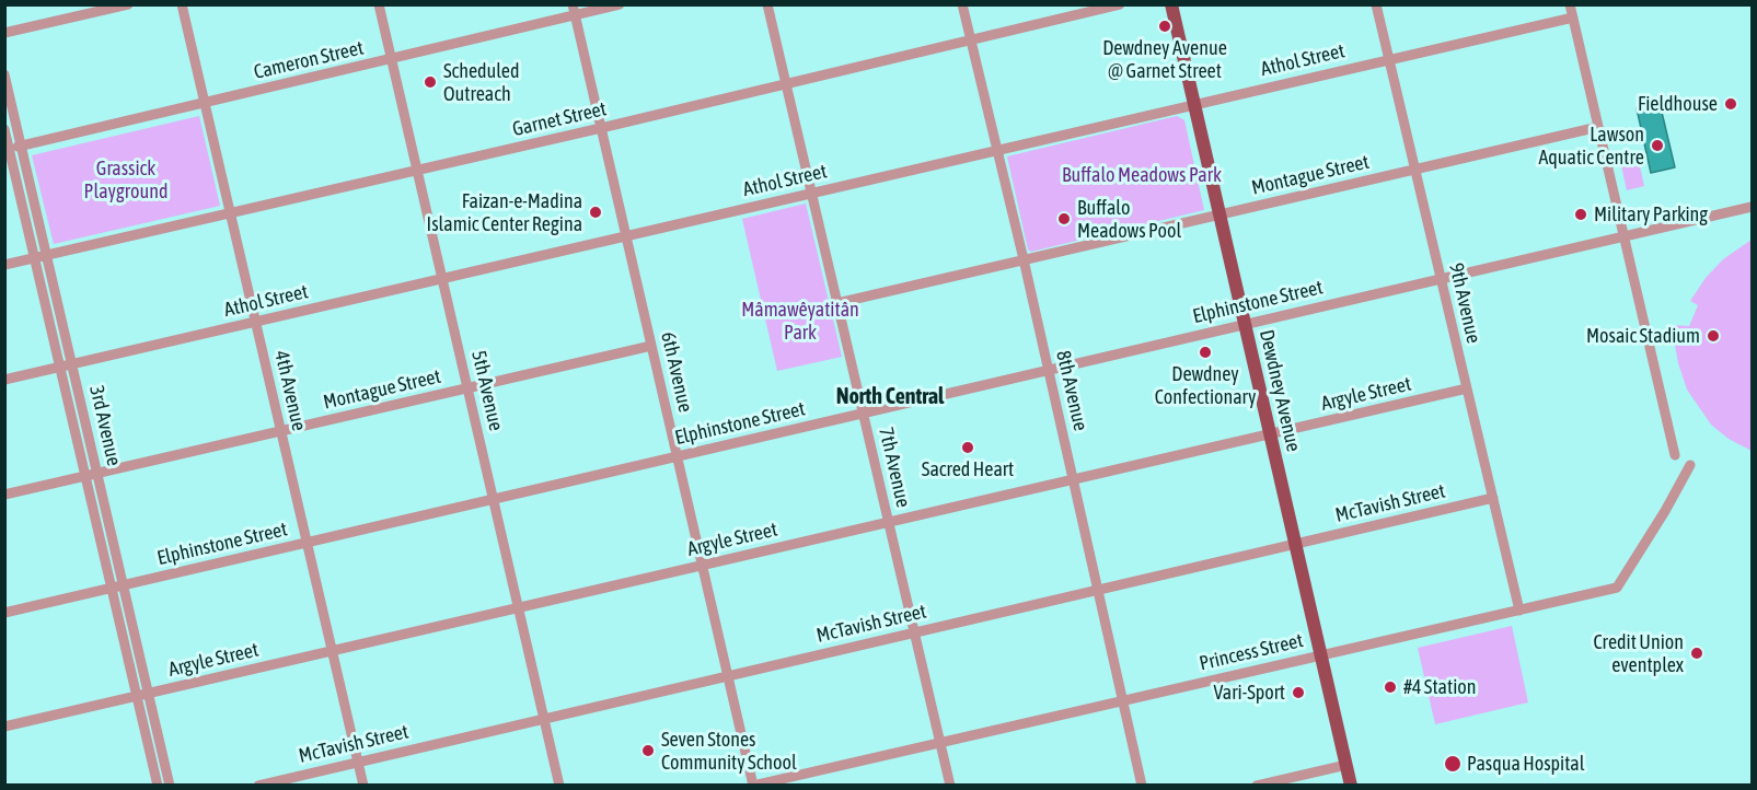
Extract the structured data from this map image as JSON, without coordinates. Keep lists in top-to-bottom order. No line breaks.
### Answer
{"streets":{"main road":["Dewdney Avenue"],"street":["Cameron Street","Athol Street","Garnet Street","Montague Street","Elphinstone Street","9th Avenue","6th Avenue","4th Avenue","5th Avenue","8th Avenue","Argyle Street","3rd Avenue","7th Avenue","McTavish Street","Princess Street"]},"crossings":[["Cameron Street","6th Avenue"],["Cameron Street","4th Avenue"],["Cameron Street","5th Avenue"],["Cameron Street","3rd Avenue"],["Athol Street","9th Avenue"],["Athol Street","6th Avenue"],["Athol Street","4th Avenue"],["Athol Street","5th Avenue"],["Athol Street","8th Avenue"],["Athol Street","Dewdney Avenue"],["Athol Street","3rd Avenue"],["Athol Street","7th Avenue"],["Garnet Street","6th Avenue"],["Garnet Street","4th Avenue"],["Garnet Street","5th Avenue"],["Garnet Street","8th Avenue"],["Garnet Street","3rd Avenue"],["Garnet Street","7th Avenue"],["Montague Street","9th Avenue"],["Montague Street","6th Avenue"],["Montague Street","4th Avenue"],["Montague Street","5th Avenue"],["Montague Street","8th Avenue"],["Montague Street","Dewdney Avenue"],["Montague Street","3rd Avenue"],["Montague Street","7th Avenue"],["Elphinstone Street","9th Avenue"],["Elphinstone Street","6th Avenue"],["Elphinstone Street","4th Avenue"],["Elphinstone Street","5th Avenue"],["Elphinstone Street","8th Avenue"],["Elphinstone Street","Dewdney Avenue"],["Elphinstone Street","3rd Avenue"],["Elphinstone Street","7th Avenue"],["9th Avenue","Argyle Street"],["9th Avenue","McTavish Street"],["9th Avenue","Princess Street"],["6th Avenue","Argyle Street"],["6th Avenue","McTavish Street"],["6th Avenue","Princess Street"],["4th Avenue","Argyle Street"],["4th Avenue","McTavish Street"],["5th Avenue","Argyle Street"],["5th Avenue","McTavish Street"],["8th Avenue","Argyle Street"],["8th Avenue","McTavish Street"],["8th Avenue","Princess Street"],["Dewdney Avenue","Argyle Street"],["Dewdney Avenue","McTavish Street"],["Dewdney Avenue","Princess Street"],["Argyle Street","3rd Avenue"],["Argyle Street","7th Avenue"],["7th Avenue","McTavish Street"],["7th Avenue","Princess Street"]],"districts":["North Central"],"parks":["Grassick Playground","Buffalo Meadows Park","Mâmawêyatitân Park"],"places":["Dewdney Avenue @ Garnet Street","Scheduled Outreach","Fieldhouse","Lawson Aquatic Centre","Faizan-e-Madina Islamic Center Regina","Military Parking","Buffalo Meadows Pool","Mosaic Stadium","Dewdney Confectionary","Sacred Heart","Credit Union eventplex","#4 Station","Vari-Sport","Seven Stones Community School","Pasqua Hospital"]}
